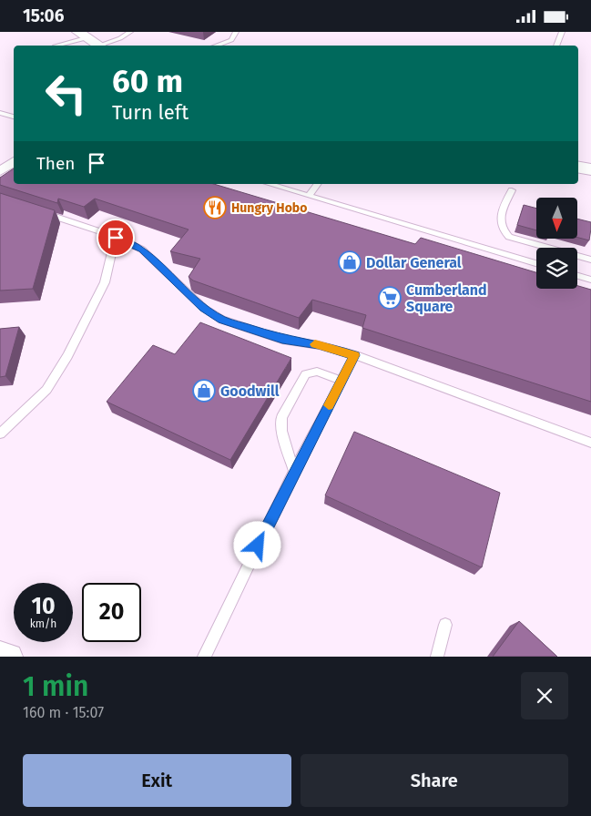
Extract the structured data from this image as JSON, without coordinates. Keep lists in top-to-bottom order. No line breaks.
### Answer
{"places":{"restaurant":["Hungry Hobo"],"shop":["Dollar General","Goodwill"],"supermarket":["Cumberland Square"]},"north":"bottom","page":{"status":"15:06","turn":["60 m","Turn left"],"then":"Then","speed":"10 km/h","limit":"20","heading":["1 min","160 m · 15:07"],"buttons":["Exit","Share"]}}
